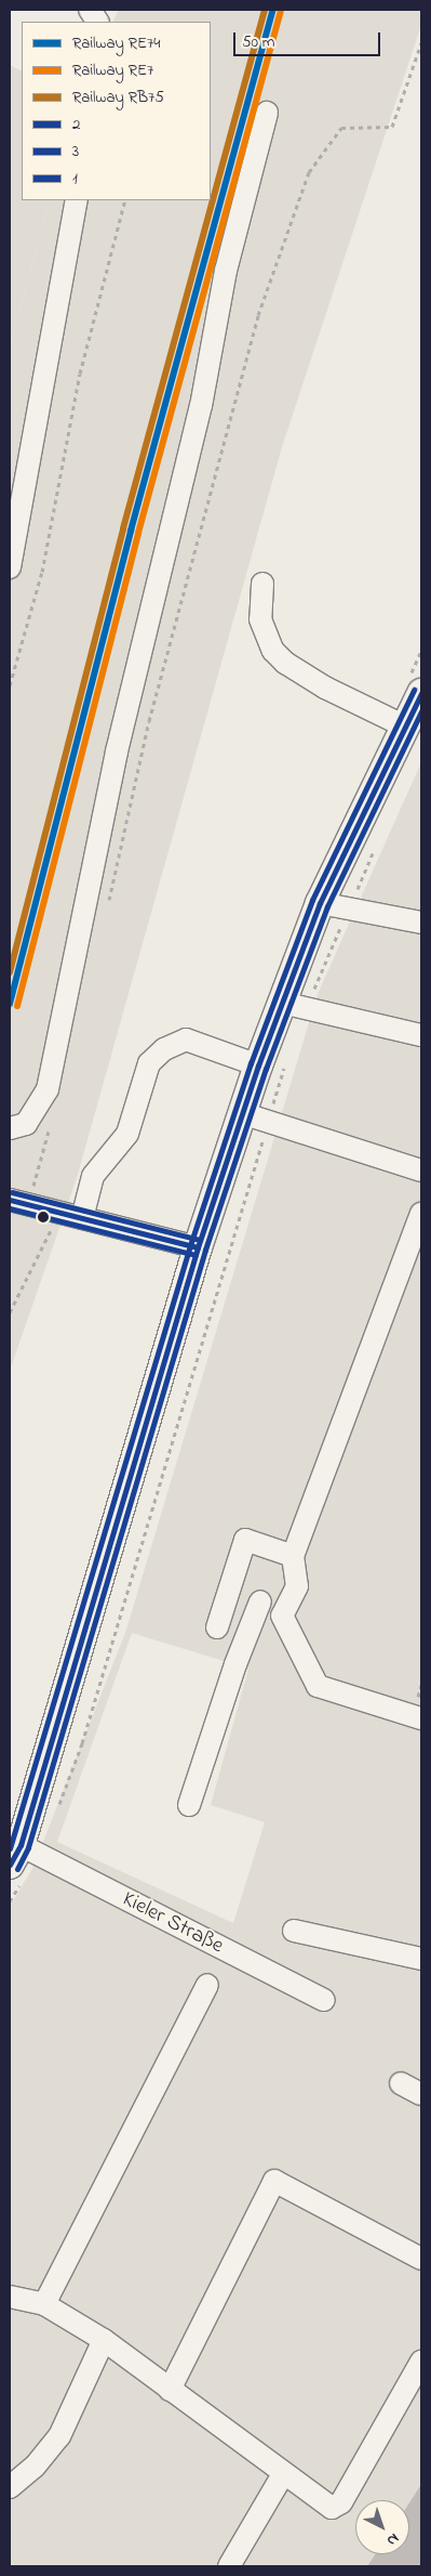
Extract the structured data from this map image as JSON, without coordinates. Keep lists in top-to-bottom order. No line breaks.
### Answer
{"streets":{"street":["Kieler Straße"]},"lines":["rail line RE74","rail line RB75","rail line RE7","transit line 1","transit line 2","transit line 3"],"legend":["Railway RE74","Railway RE7","Railway RB75","2","3","1"],"scale_bar":"50 m","north":"bottom right"}
